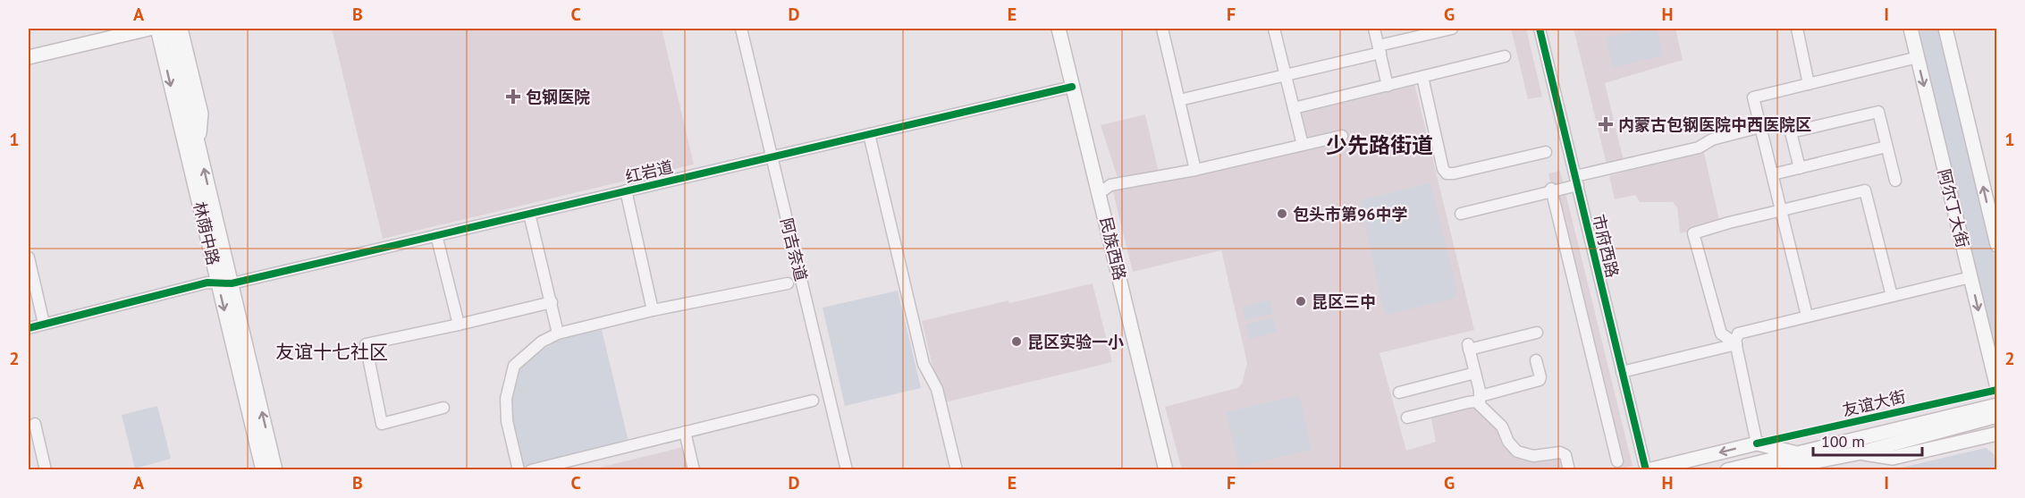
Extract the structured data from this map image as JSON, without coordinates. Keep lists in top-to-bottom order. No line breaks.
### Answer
{"streets":{"main road":["阿尔丁大街","林荫中路","民族西路","友谊大街"],"street":["红岩道","市府西路","阿吉奈道"]},"crossings":[["红岩道","林荫中路"],["红岩道","民族西路"],["红岩道","阿吉奈道"]],"districts":["少先路街道","友谊十七社区"],"places":{"health":["包钢医院","内蒙古包钢医院中西医院区"],"other":["包头市第96中学","昆区三中","昆区实验一小"]},"scale_bar":"100 m","grid":{"columns":["A","B","C","D","E","F","G","H","I"],"rows":["1","2"]}}
